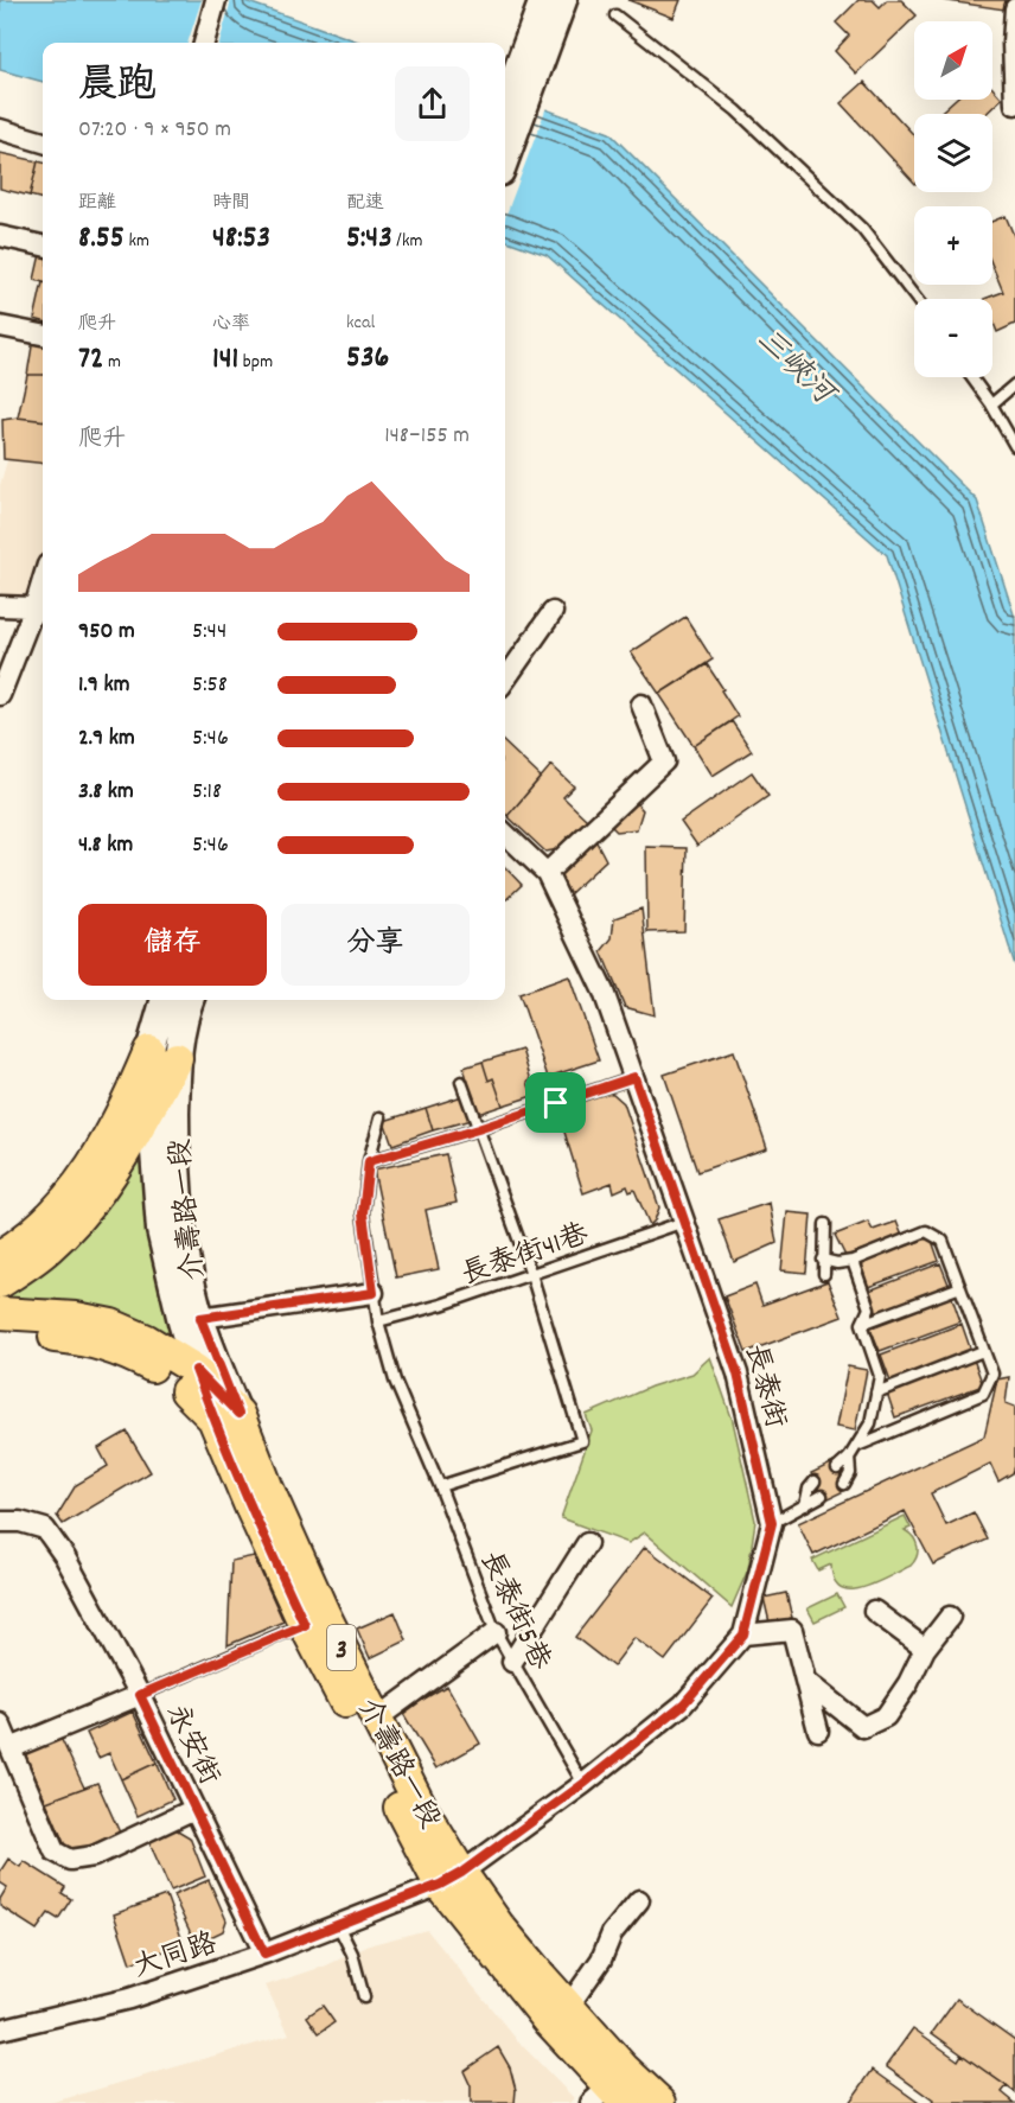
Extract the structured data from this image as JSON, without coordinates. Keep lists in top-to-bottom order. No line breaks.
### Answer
{"streets":{"main road":["介壽路一段","3"],"street":["長泰街","永安街","大同路"],"lane":["長泰街41巷","長泰街5巷"]},"crossings":[["介壽路一段","長泰街"],["介壽路一段","3"],["介壽路一段","大同路"],["長泰街41巷","長泰街"],["長泰街41巷","長泰街5巷"],["長泰街","長泰街5巷"],["長泰街","大同路"],["永安街","大同路"]],"water":["三峽河"],"north":"top right","page":{"map_buttons":["+","−"],"heading":["晨跑","07:20 · 9 × 950 m"],"stats":[["距離","8.55 km"],["時間","48:53"],["配速","5:43 /km"],["爬升","72 m"],["心率","141 bpm"],["kcal","536"]],"chart":["爬升","148–155 m"],"list":[{"name":"950 m","note":"5:44"},{"name":"1.9 km","note":"5:58"},{"name":"2.9 km","note":"5:46"},{"name":"3.8 km","note":"5:18"},{"name":"4.8 km","note":"5:46"}],"buttons":["儲存","分享"]}}
